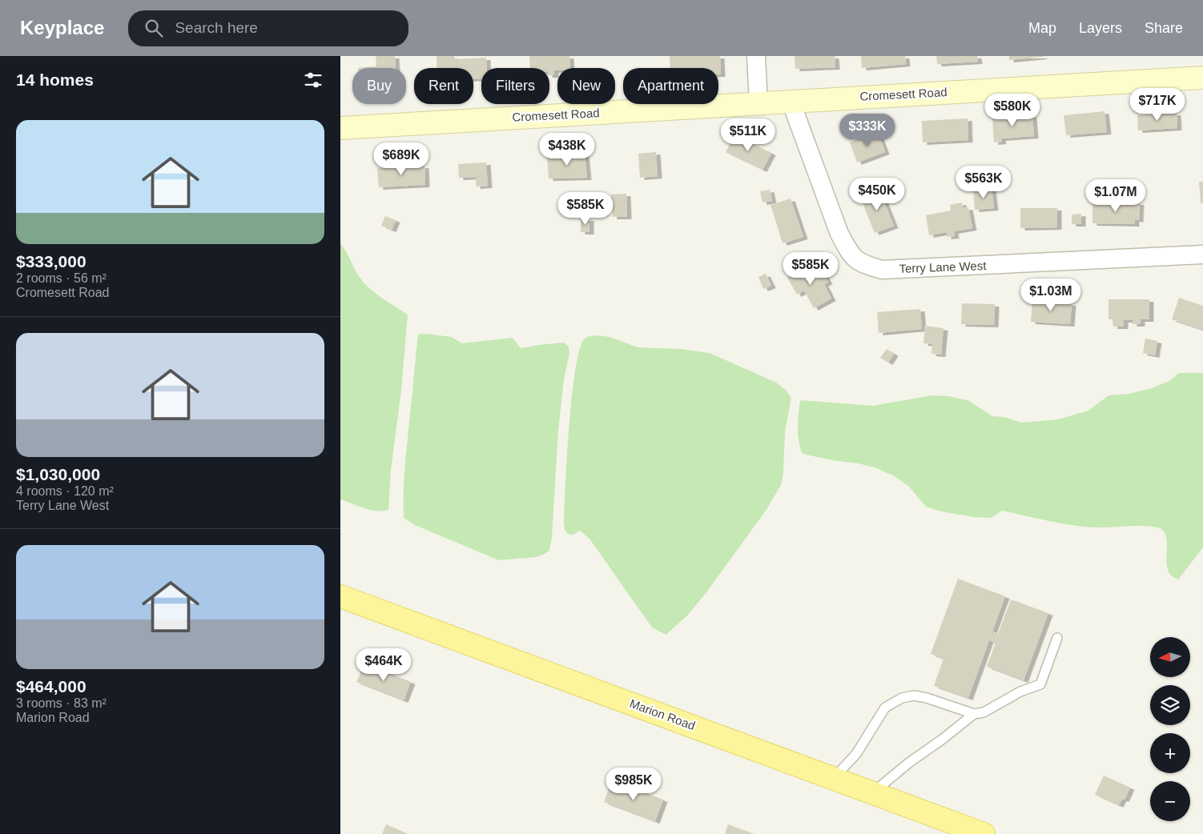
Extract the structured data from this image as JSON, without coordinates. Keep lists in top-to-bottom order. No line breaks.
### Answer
{"streets":{"main road":["Marion Road"],"street":["Cromesett Road","Terry Lane West"]},"crossings":[["Cromesett Road","Terry Lane West"]],"north":"left","page":{"header":"Keyplace","search":"Search here","nav":["Map","Layers","Share"],"heading":"14 homes","chip":["Buy","Rent","Filters","New","Apartment"],"price":["$717K","$580K","$333K","$511K","$438K","$689K","$563K","$450K","$1.07M","$585K","$585K","$1.03M","$464K","$985K"],"list":[{"name":"$333,000","note":"2 rooms · 56 m² · Cromesett Road"},{"name":"$1,030,000","note":"4 rooms · 120 m² · Terry Lane West"},{"name":"$464,000","note":"3 rooms · 83 m² · Marion Road"}],"map_buttons":["+","−"]}}
